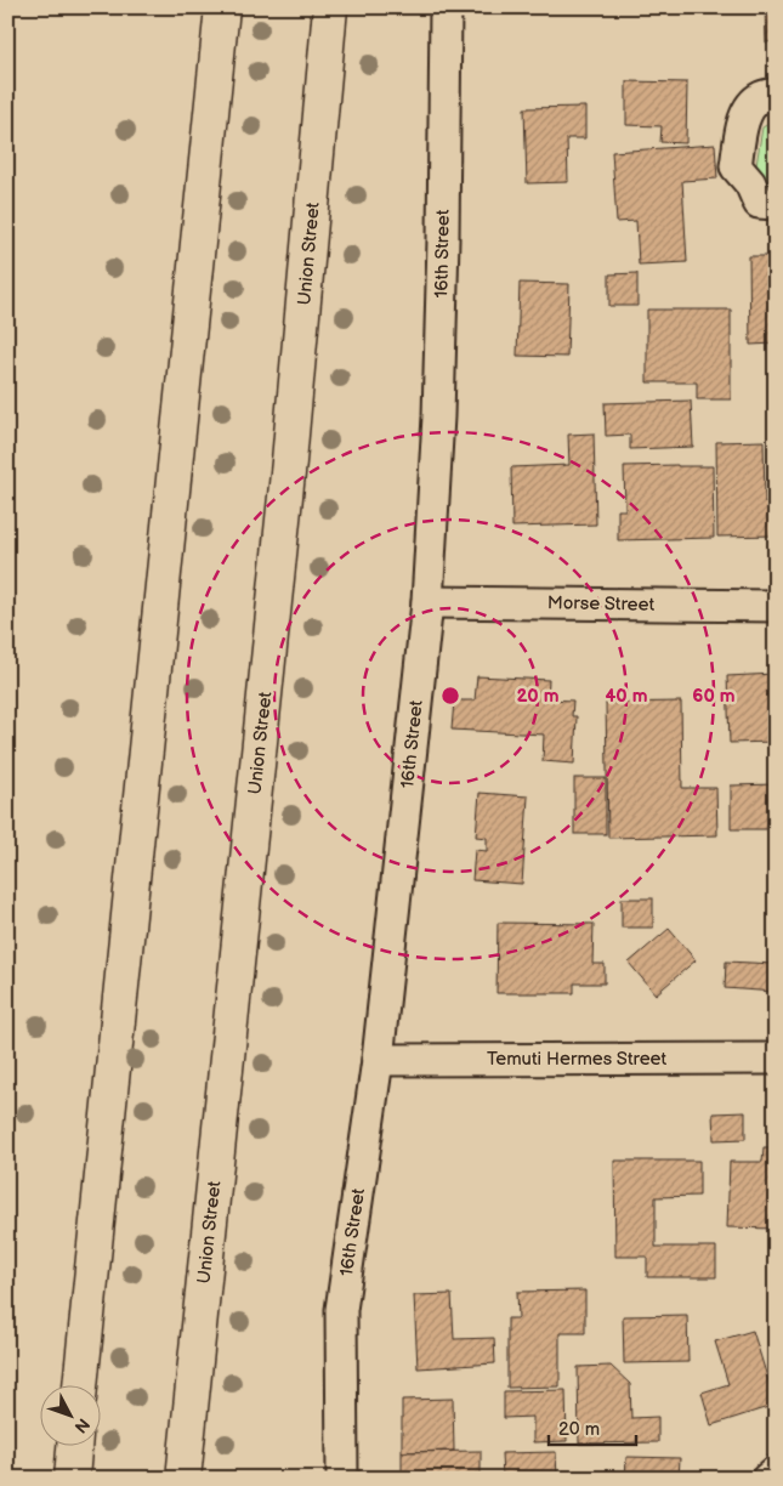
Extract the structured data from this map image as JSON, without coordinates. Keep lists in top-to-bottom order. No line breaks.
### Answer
{"streets":{"main road":["Union Street"],"street":["16th Street","Morse Street","Temuti Hermes Street"]},"crossings":[["16th Street","Morse Street"],["16th Street","Temuti Hermes Street"]],"scale_bar":"20 m","north":"bottom right","rings":["20 m","40 m","60 m"]}
